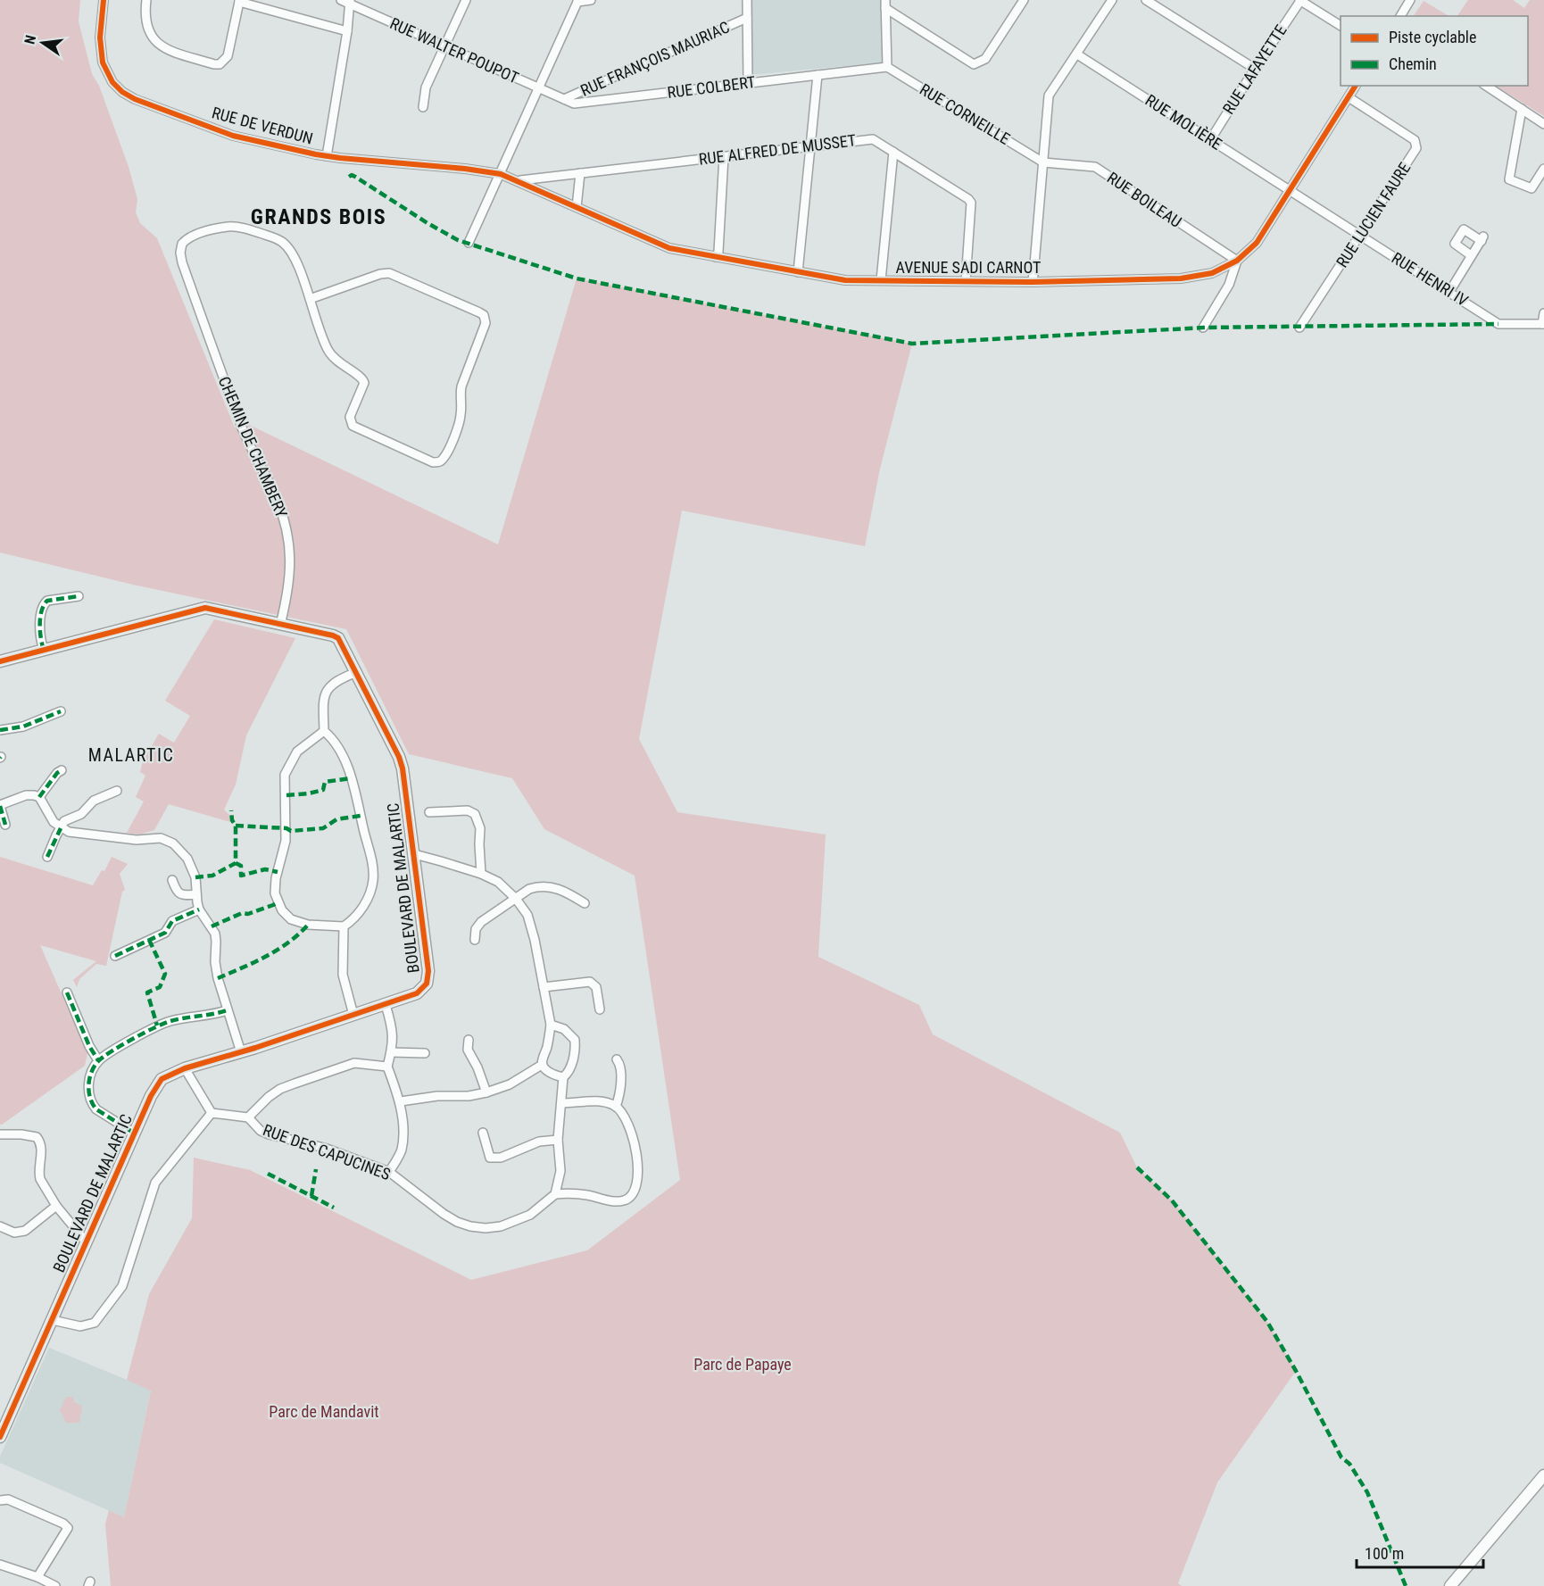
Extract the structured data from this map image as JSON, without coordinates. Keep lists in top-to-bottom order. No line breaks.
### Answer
{"streets":{"street":["RUE WALTER POUPOT","RUE FRANÇOIS MAURIAC","RUE LAFAYETTE","RUE COLBERT","RUE CORNEILLE","RUE MOLIÈRE","RUE DE VERDUN","RUE ALFRED DE MUSSET","RUE BOILEAU","RUE LUCIEN FAURE","AVENUE SADI CARNOT","RUE HENRI IV","CHEMIN DE CHAMBERY","BOULEVARD DE MALARTIC","RUE DES CAPUCINES"]},"crossings":[["RUE WALTER POUPOT","RUE COLBERT"],["RUE FRANÇOIS MAURIAC","RUE COLBERT"],["RUE LAFAYETTE","RUE MOLIÈRE"],["RUE COLBERT","RUE CORNEILLE"],["RUE CORNEILLE","RUE BOILEAU"],["RUE MOLIÈRE","RUE LUCIEN FAURE"],["RUE MOLIÈRE","AVENUE SADI CARNOT"],["RUE MOLIÈRE","RUE HENRI IV"],["RUE DE VERDUN","AVENUE SADI CARNOT"],["RUE ALFRED DE MUSSET","AVENUE SADI CARNOT"],["RUE BOILEAU","AVENUE SADI CARNOT"],["RUE LUCIEN FAURE","AVENUE SADI CARNOT"],["RUE LUCIEN FAURE","RUE HENRI IV"],["CHEMIN DE CHAMBERY","BOULEVARD DE MALARTIC"]],"districts":["GRANDS BOIS","MALARTIC"],"parks":["Parc de Papaye","Parc de Mandavit"],"legend":["Piste cyclable","Chemin"],"scale_bar":"100 m","north":"left"}
